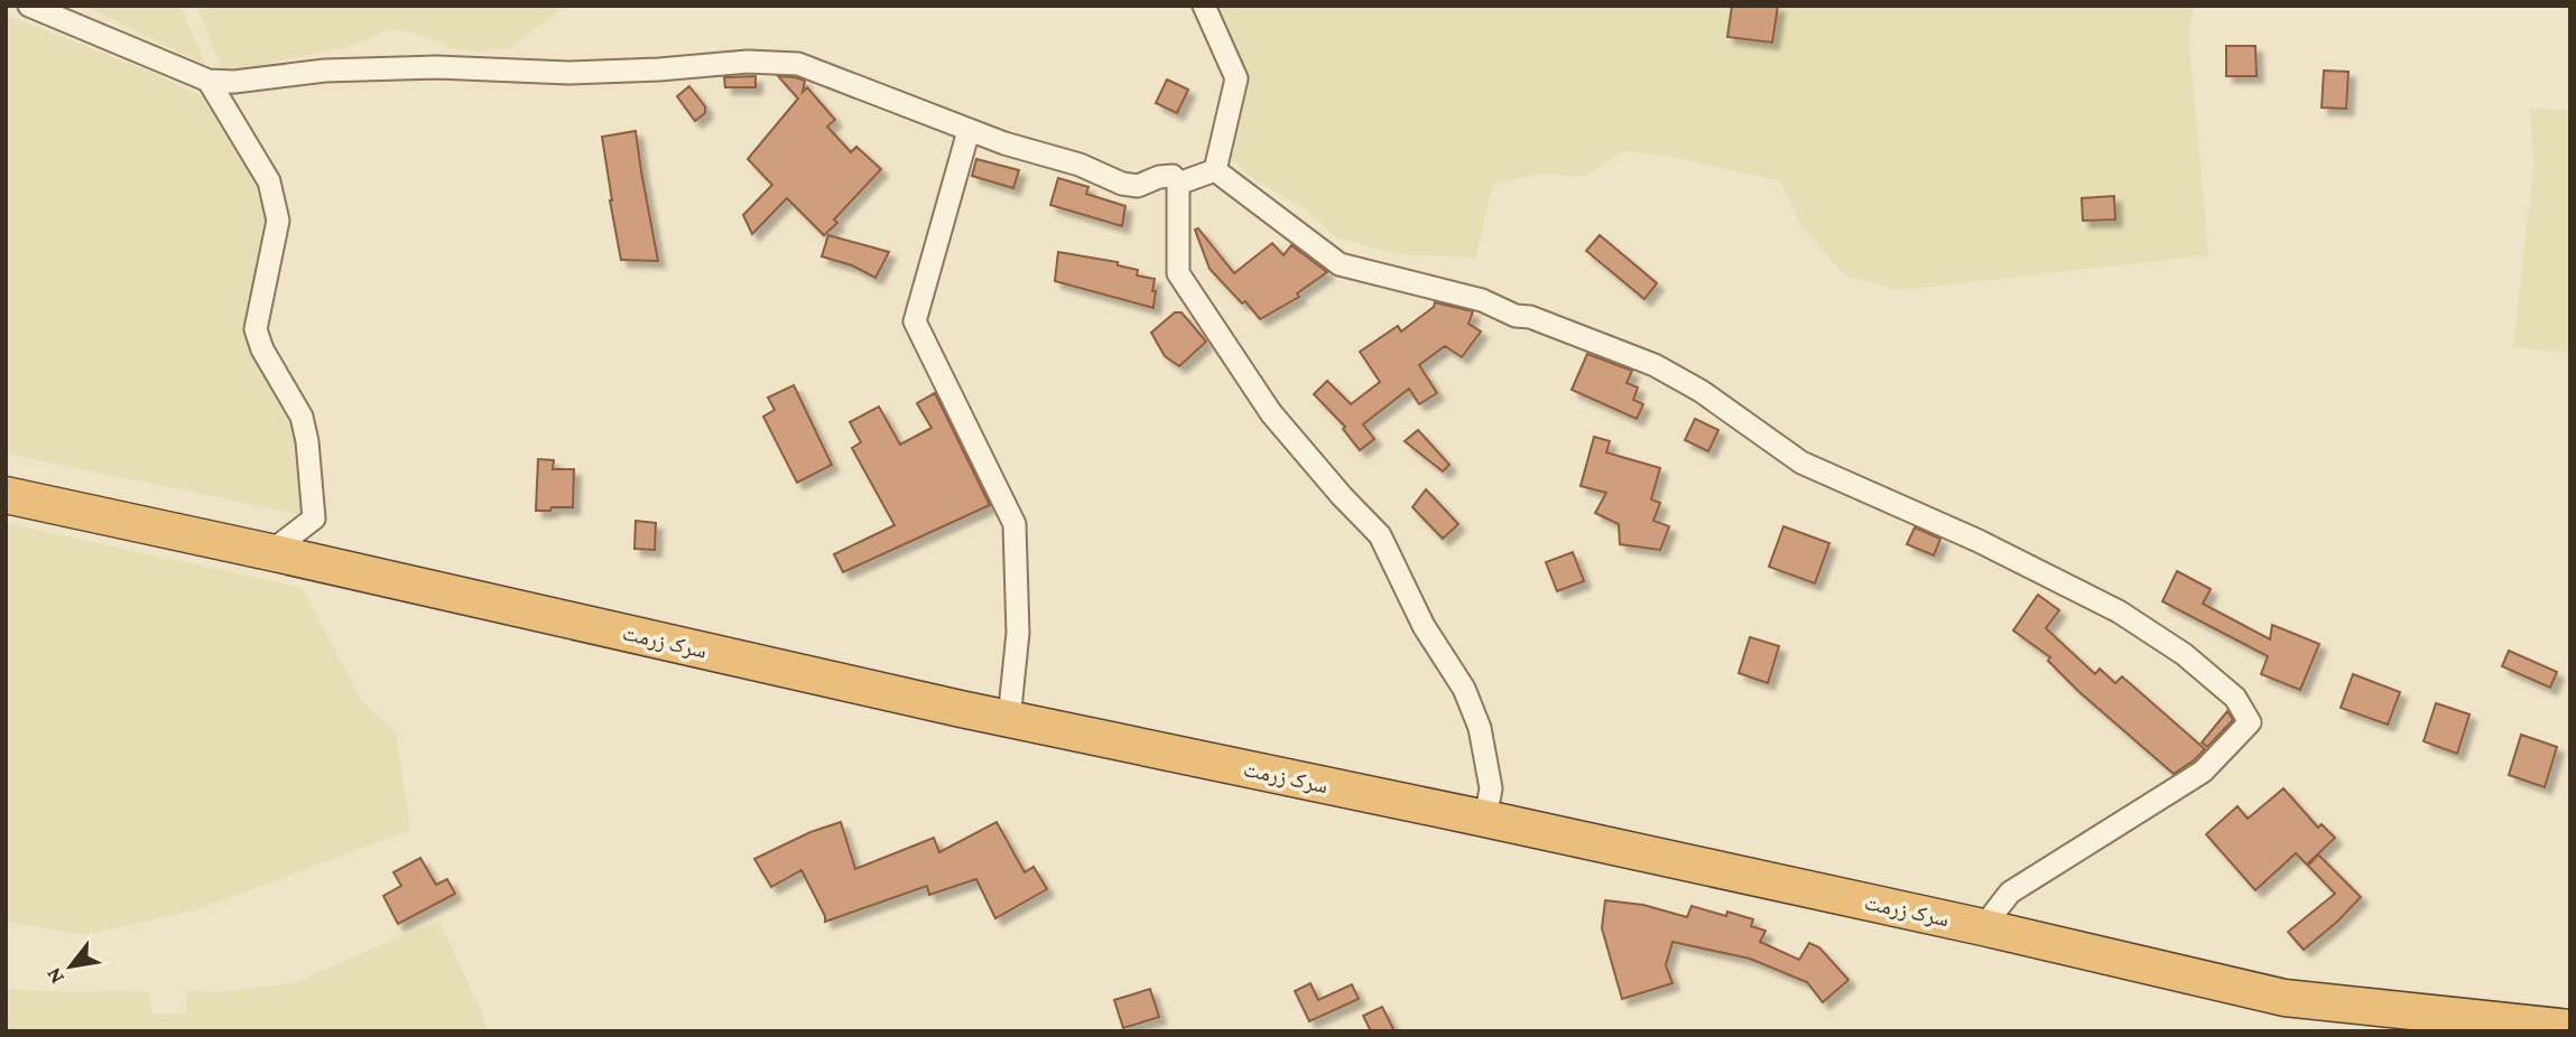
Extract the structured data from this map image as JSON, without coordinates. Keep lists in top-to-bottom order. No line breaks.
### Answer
{"streets":{"highway":["سرک زرمت"]},"north":"bottom left"}
